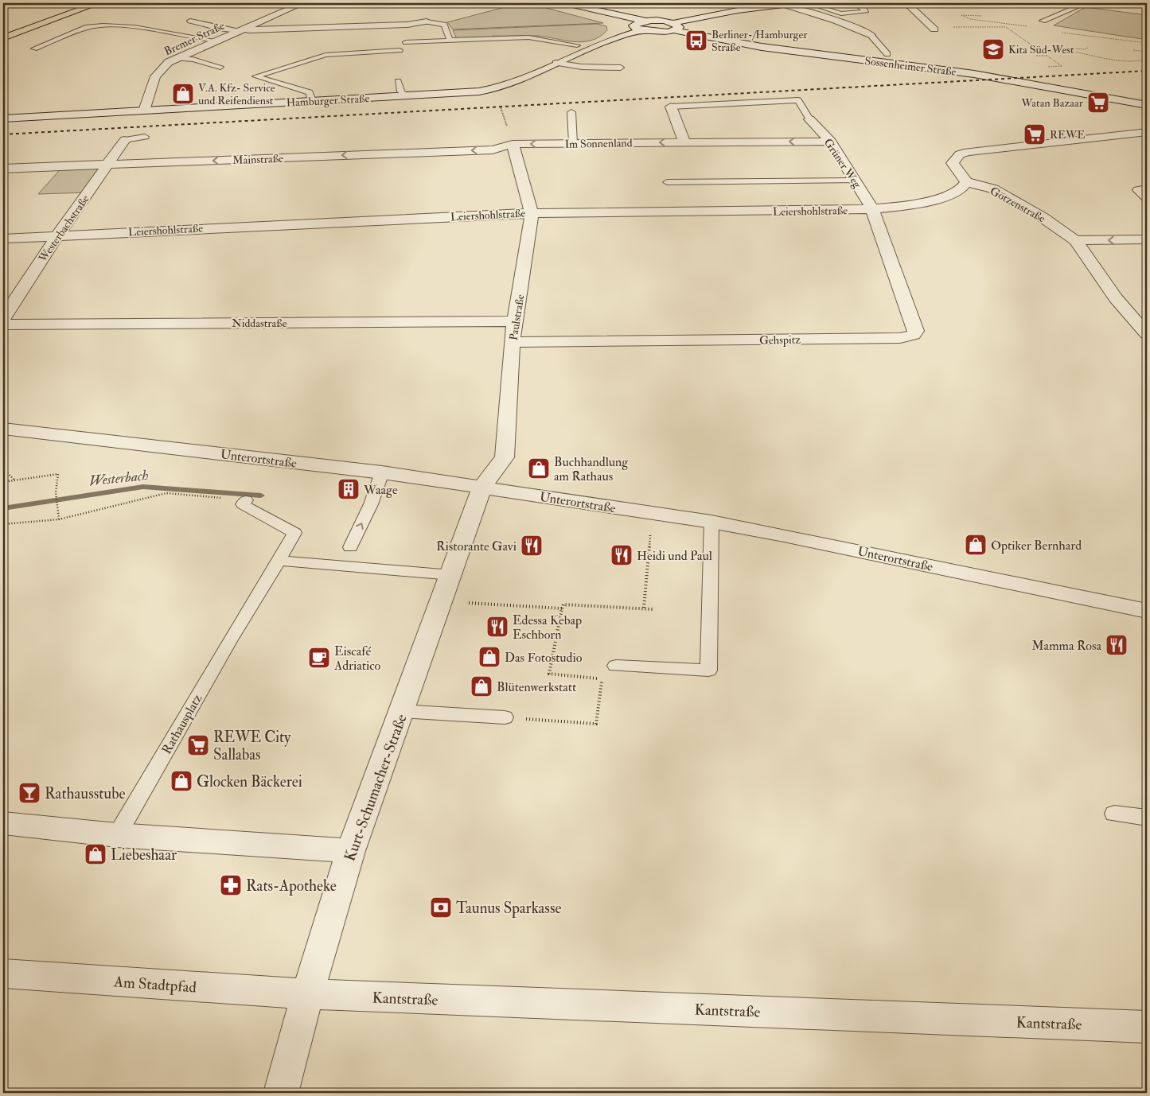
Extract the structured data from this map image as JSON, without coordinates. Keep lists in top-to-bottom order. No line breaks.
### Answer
{"streets":{"street":["Bremer Straße","Sossenheimer Straße","Hamburger Straße","Im Sonnenland","Mainstraße","Grüner Weg","Götzenstraße","Leiershohlstraße","Westerbachstraße","Paulstraße","Niddastraße","Gehspitz","Unterortstraße","Kurt-Schumacher-Straße","Am Stadtpfad","Kantstraße"],"lane":["Rathausplatz"]},"crossings":[["Bremer Straße","Hamburger Straße"],["Sossenheimer Straße","Hamburger Straße"],["Im Sonnenland","Mainstraße"],["Im Sonnenland","Grüner Weg"],["Im Sonnenland","Paulstraße"],["Mainstraße","Westerbachstraße"],["Mainstraße","Paulstraße"],["Grüner Weg","Leiershohlstraße"],["Grüner Weg","Gehspitz"],["Götzenstraße","Leiershohlstraße"],["Leiershohlstraße","Westerbachstraße"],["Leiershohlstraße","Paulstraße"],["Leiershohlstraße","Gehspitz"],["Paulstraße","Niddastraße"],["Paulstraße","Gehspitz"],["Paulstraße","Unterortstraße"],["Paulstraße","Kurt-Schumacher-Straße"],["Unterortstraße","Kurt-Schumacher-Straße"],["Kurt-Schumacher-Straße","Am Stadtpfad"],["Kurt-Schumacher-Straße","Kantstraße"],["Am Stadtpfad","Kantstraße"]],"water":["Westerbach"],"places":{"bus stop":["Berliner-/Hamburger Straße"],"school or university":["Kita Süd-West"],"shop":["V.A. Kfz- Service und Reifendienst","Buchhandlung am Rathaus","Optiker Bernhard","Das Fotostudio","Blütenwerkstatt","Glocken Bäckerei","Liebeshaar"],"supermarket":["Watan Bazaar","REWE","REWE City Sallabas"],"building":["Waage"],"restaurant":["Ristorante Gavi","Heidi und Paul","Edessa Kebap Eschborn","Mamma Rosa"],"cafe":["Eiscafé Adriatico"],"bar":["Rathausstube"],"pharmacy":["Rats-Apotheke"],"bank":["Taunus Sparkasse"]}}
